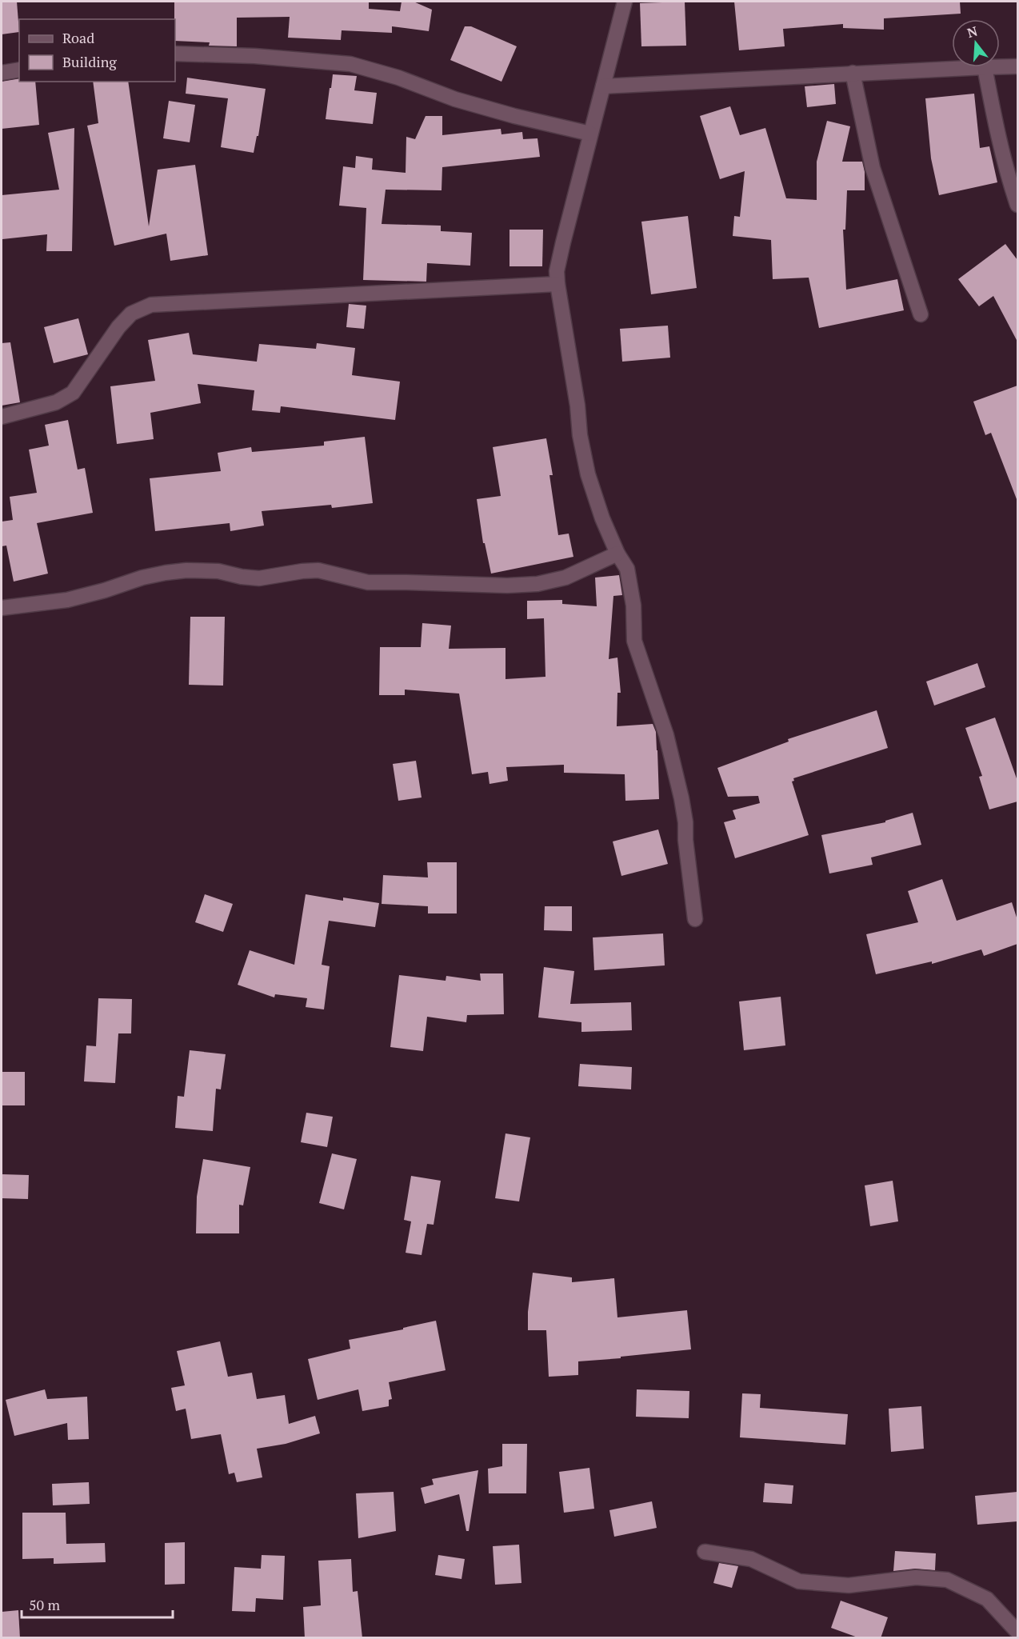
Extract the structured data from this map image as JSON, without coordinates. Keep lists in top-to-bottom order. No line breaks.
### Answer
{"legend":["Road","Building"],"scale_bar":"50 m","north":"top"}
